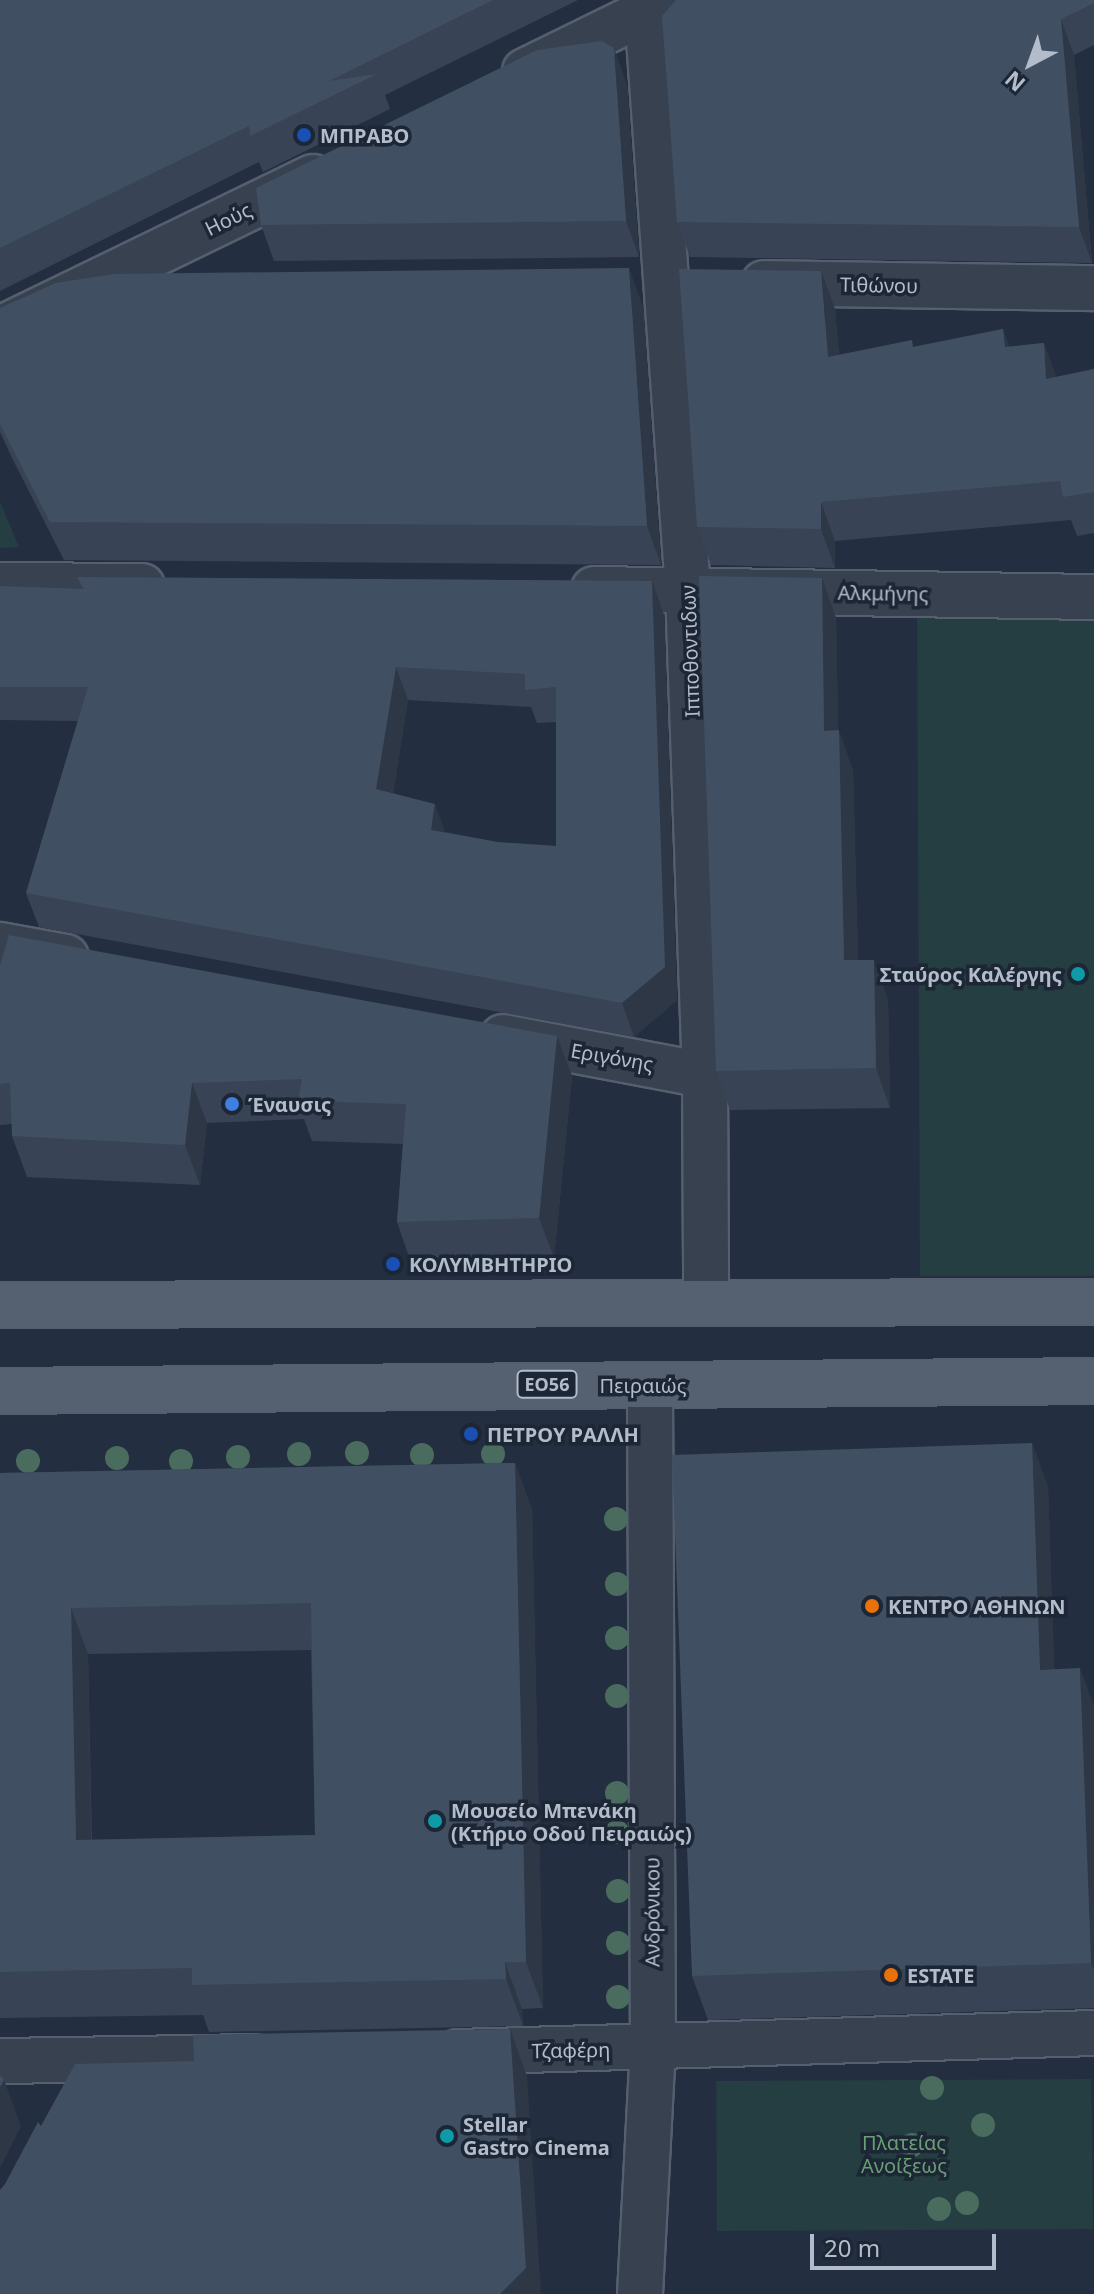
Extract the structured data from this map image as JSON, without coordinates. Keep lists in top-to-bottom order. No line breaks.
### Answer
{"streets":{"main road":["ΕΟ56","Πειραιώς"],"street":["Ηούς","Τιθώνου","Αλκμήνης","Ιπποθοντιδων","Εριγόνης","Ανδρόνικου","Τζαφέρη"]},"crossings":[["Τιθώνου","Ιπποθοντιδων"],["Αλκμήνης","Ιπποθοντιδων"],["Ιπποθοντιδων","Εριγόνης"],["Πειραιώς","Ανδρόνικου"],["Ανδρόνικου","Τζαφέρη"]],"parks":["Πλατείας Ανοίξεως"],"places":["ΜΠΡΑΒΟ","Σταύρος Καλέργης","Έναυσις","ΚΟΛΥΜΒΗΤΗΡΙΟ","ΠΕΤΡΟΥ ΡΑΛΛΗ","ΚΕΝΤΡΟ ΑΘΗΝΩΝ","Μουσείο Μπενάκη (Κτήριο Οδού Πειραιώς)","ESTATE","Stellar Gastro Cinema"],"scale_bar":"20 m","north":"bottom left"}
